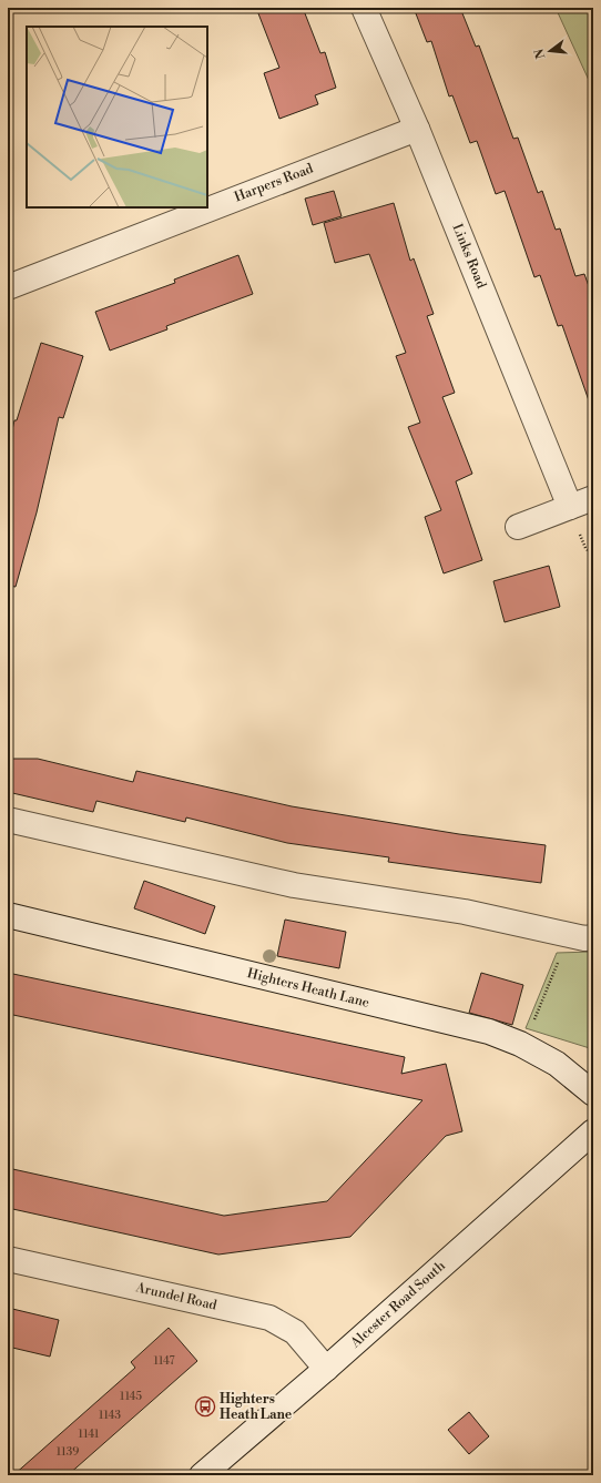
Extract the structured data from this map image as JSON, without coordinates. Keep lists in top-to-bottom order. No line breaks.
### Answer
{"streets":{"street":["Harpers Road","Links Road","Highters Heath Lane","Arundel Road","Alcester Road South"]},"crossings":[["Harpers Road","Links Road"],["Arundel Road","Alcester Road South"]],"places":{"bus stop":["Highters Heath Lane"]},"house_numbers":["1147","1145","1143","1141","1139"],"north":"left"}
